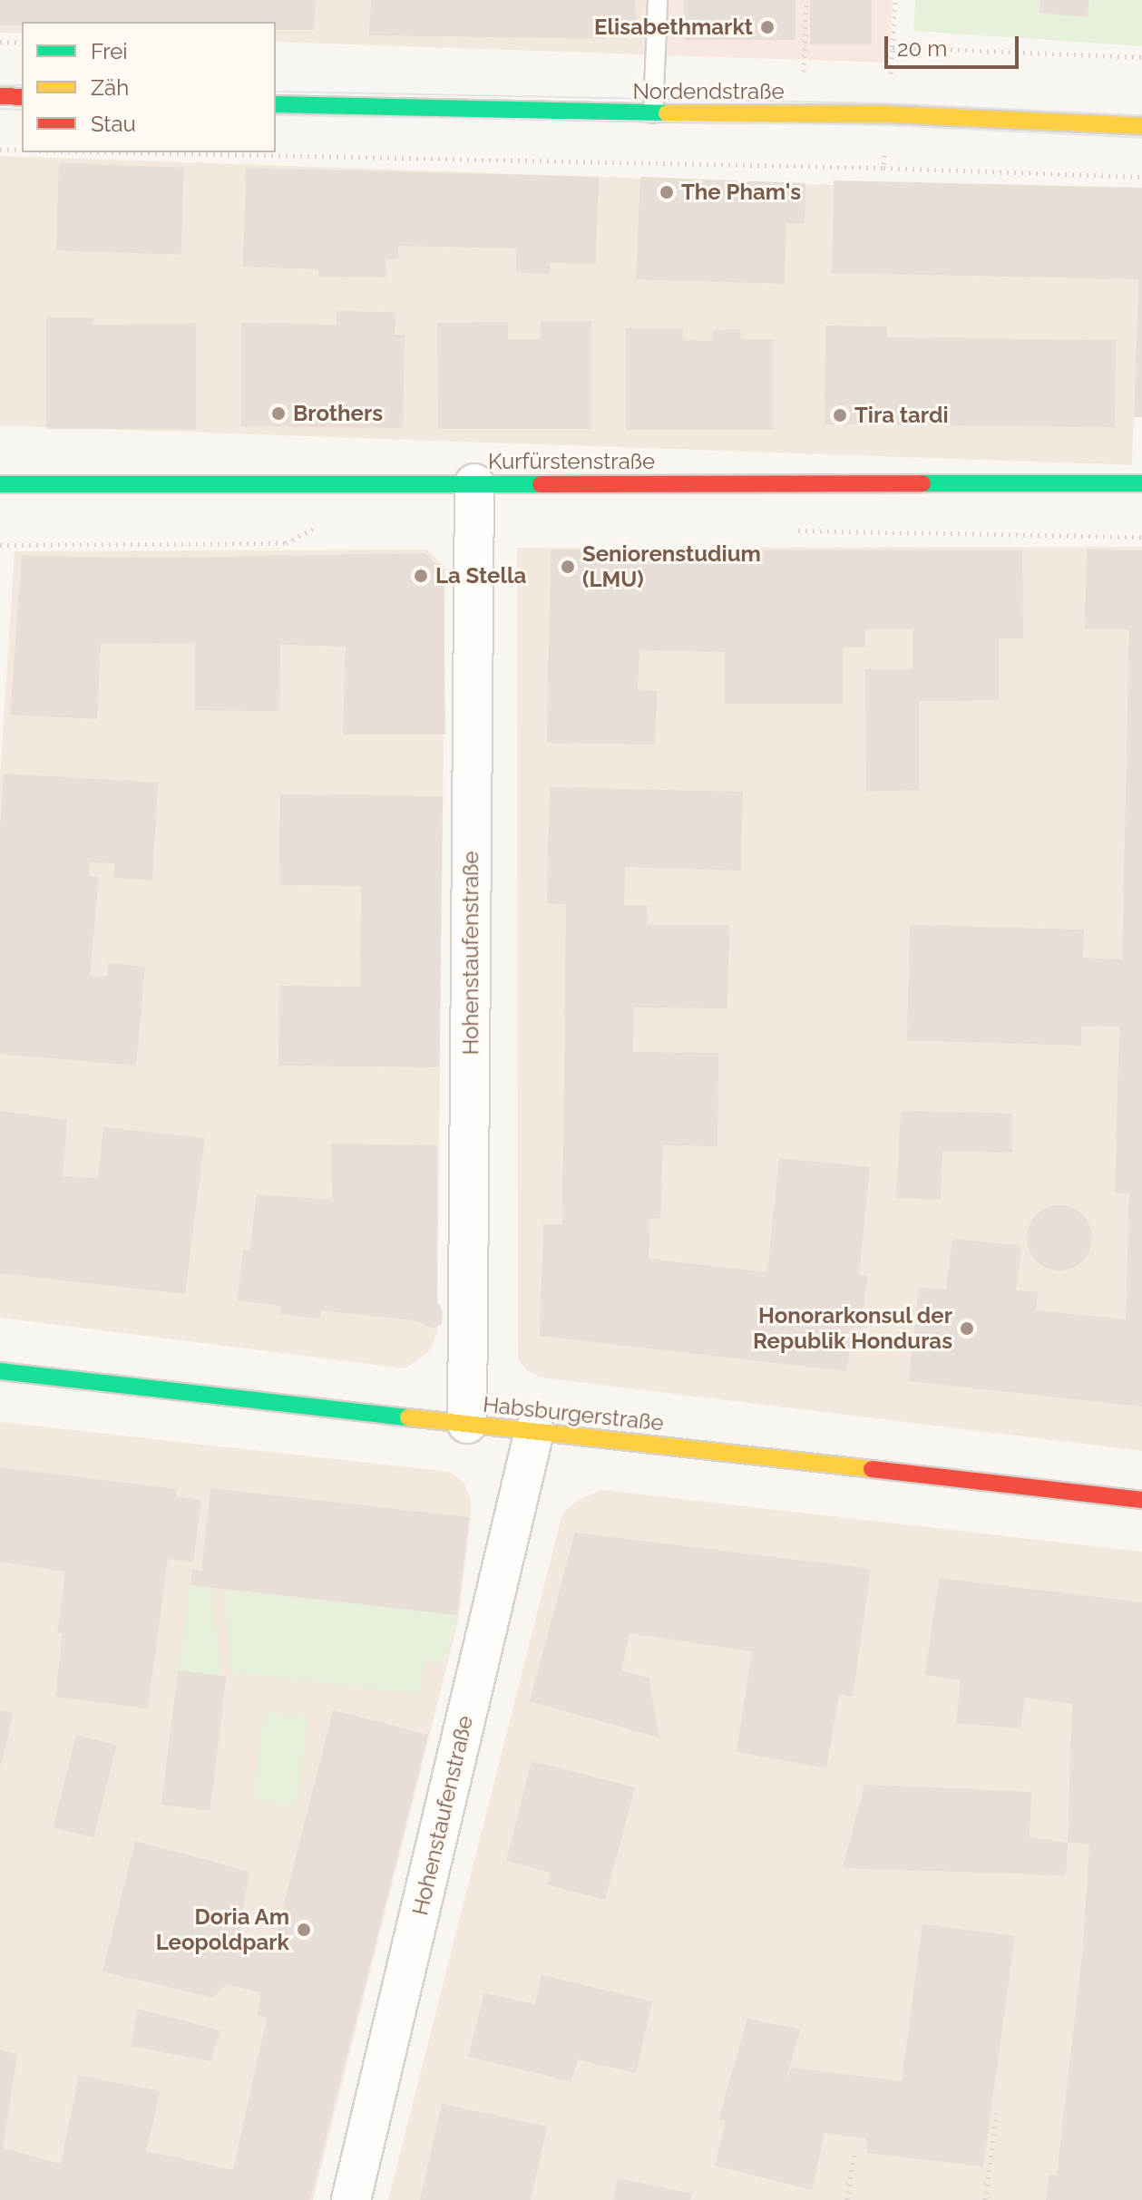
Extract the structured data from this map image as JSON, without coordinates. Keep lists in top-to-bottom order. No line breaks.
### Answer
{"streets":{"street":["Nordendstraße","Kurfürstenstraße","Hohenstaufenstraße","Habsburgerstraße"]},"crossings":[["Kurfürstenstraße","Hohenstaufenstraße"],["Hohenstaufenstraße","Habsburgerstraße"]],"places":["Elisabethmarkt","The Pham's","Brothers","Tira tardi","Seniorenstudium (LMU)","La Stella","Honorarkonsul der Republik Honduras","Doria Am Leopoldpark"],"legend":["Frei","Zäh","Stau"],"scale_bar":"20 m"}
